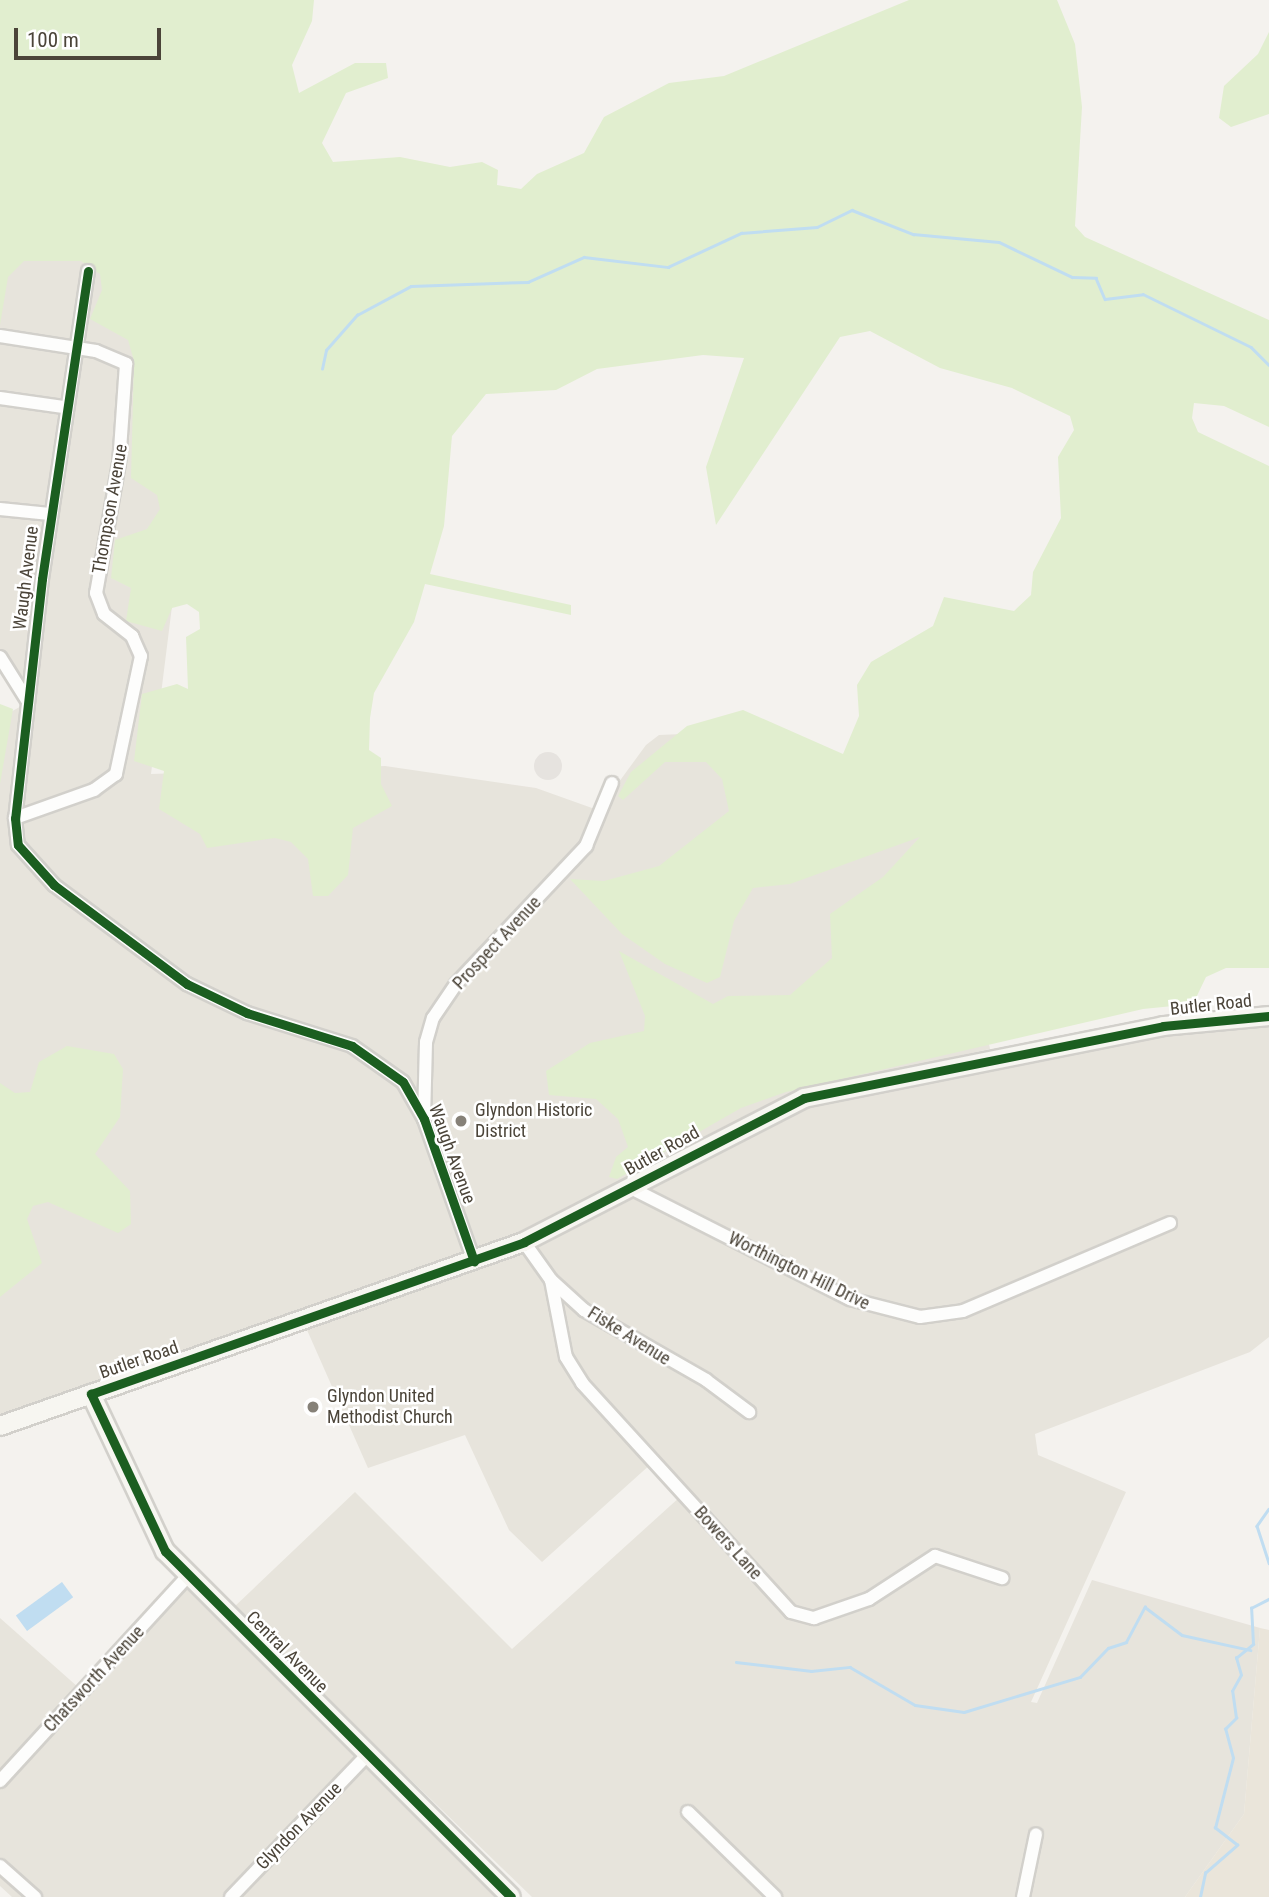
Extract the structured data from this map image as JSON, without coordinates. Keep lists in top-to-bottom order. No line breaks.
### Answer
{"streets":{"main road":["Butler Road","Central Avenue"],"street":["Thompson Avenue","Waugh Avenue","Prospect Avenue","Worthington Hill Drive","Fiske Avenue","Bowers Lane","Chatsworth Avenue","Glyndon Avenue"]},"crossings":[["Thompson Avenue","Waugh Avenue"],["Waugh Avenue","Prospect Avenue"],["Waugh Avenue","Butler Road"],["Butler Road","Worthington Hill Drive"],["Butler Road","Fiske Avenue"],["Butler Road","Central Avenue"],["Fiske Avenue","Bowers Lane"],["Central Avenue","Chatsworth Avenue"],["Central Avenue","Glyndon Avenue"]],"places":["Glyndon Historic District","Glyndon United Methodist Church"],"scale_bar":"100 m"}
